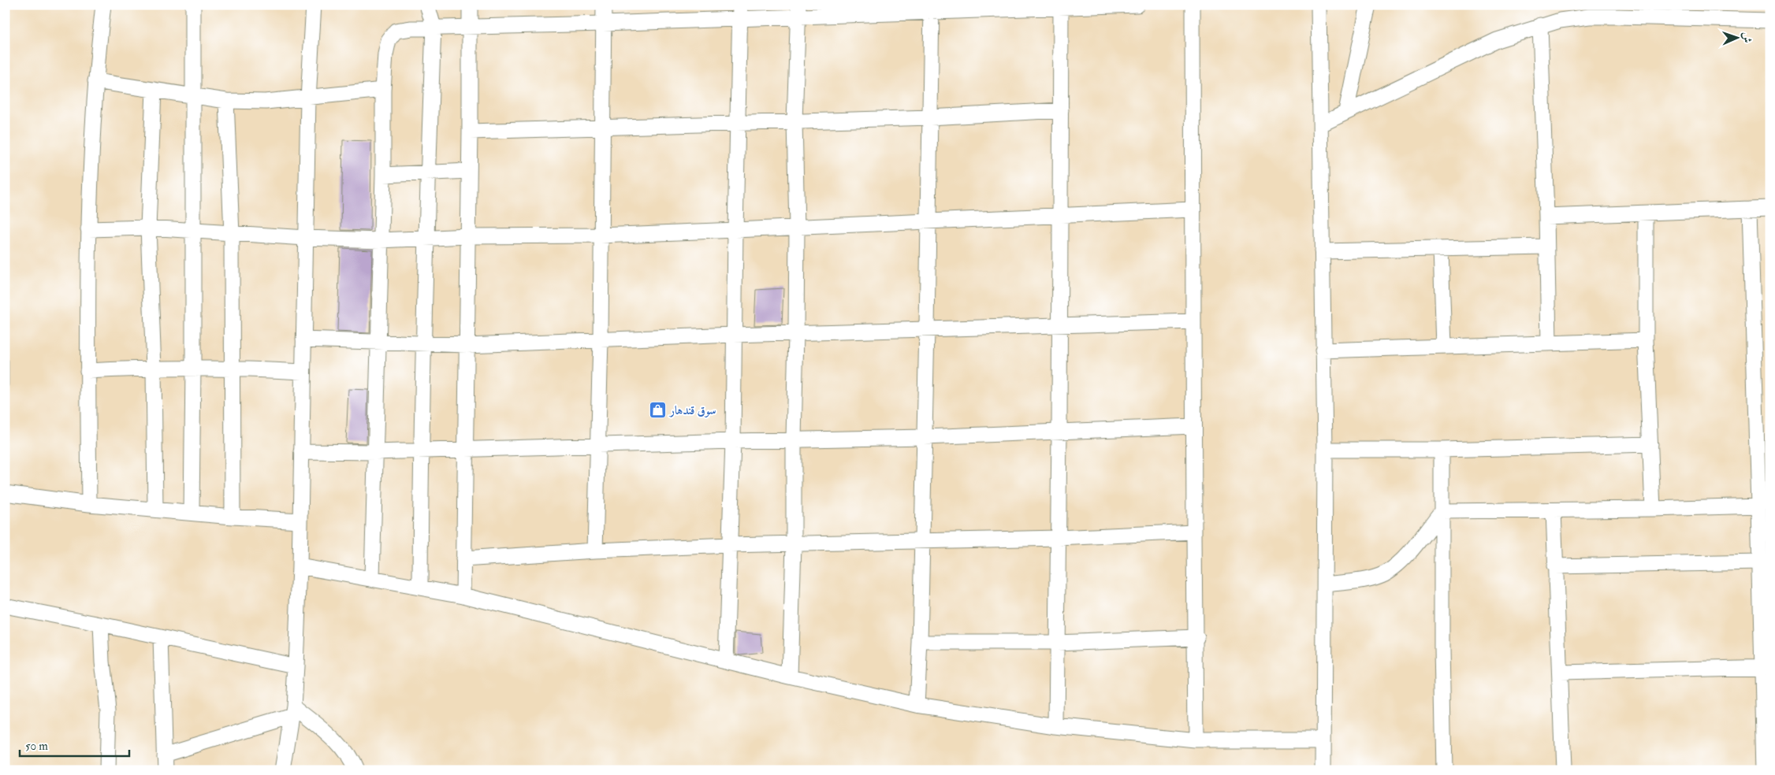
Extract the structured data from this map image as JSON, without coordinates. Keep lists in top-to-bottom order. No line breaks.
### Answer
{"places":{"shop":["سوق قندهار"]},"scale_bar":"50 m","north":"right"}
